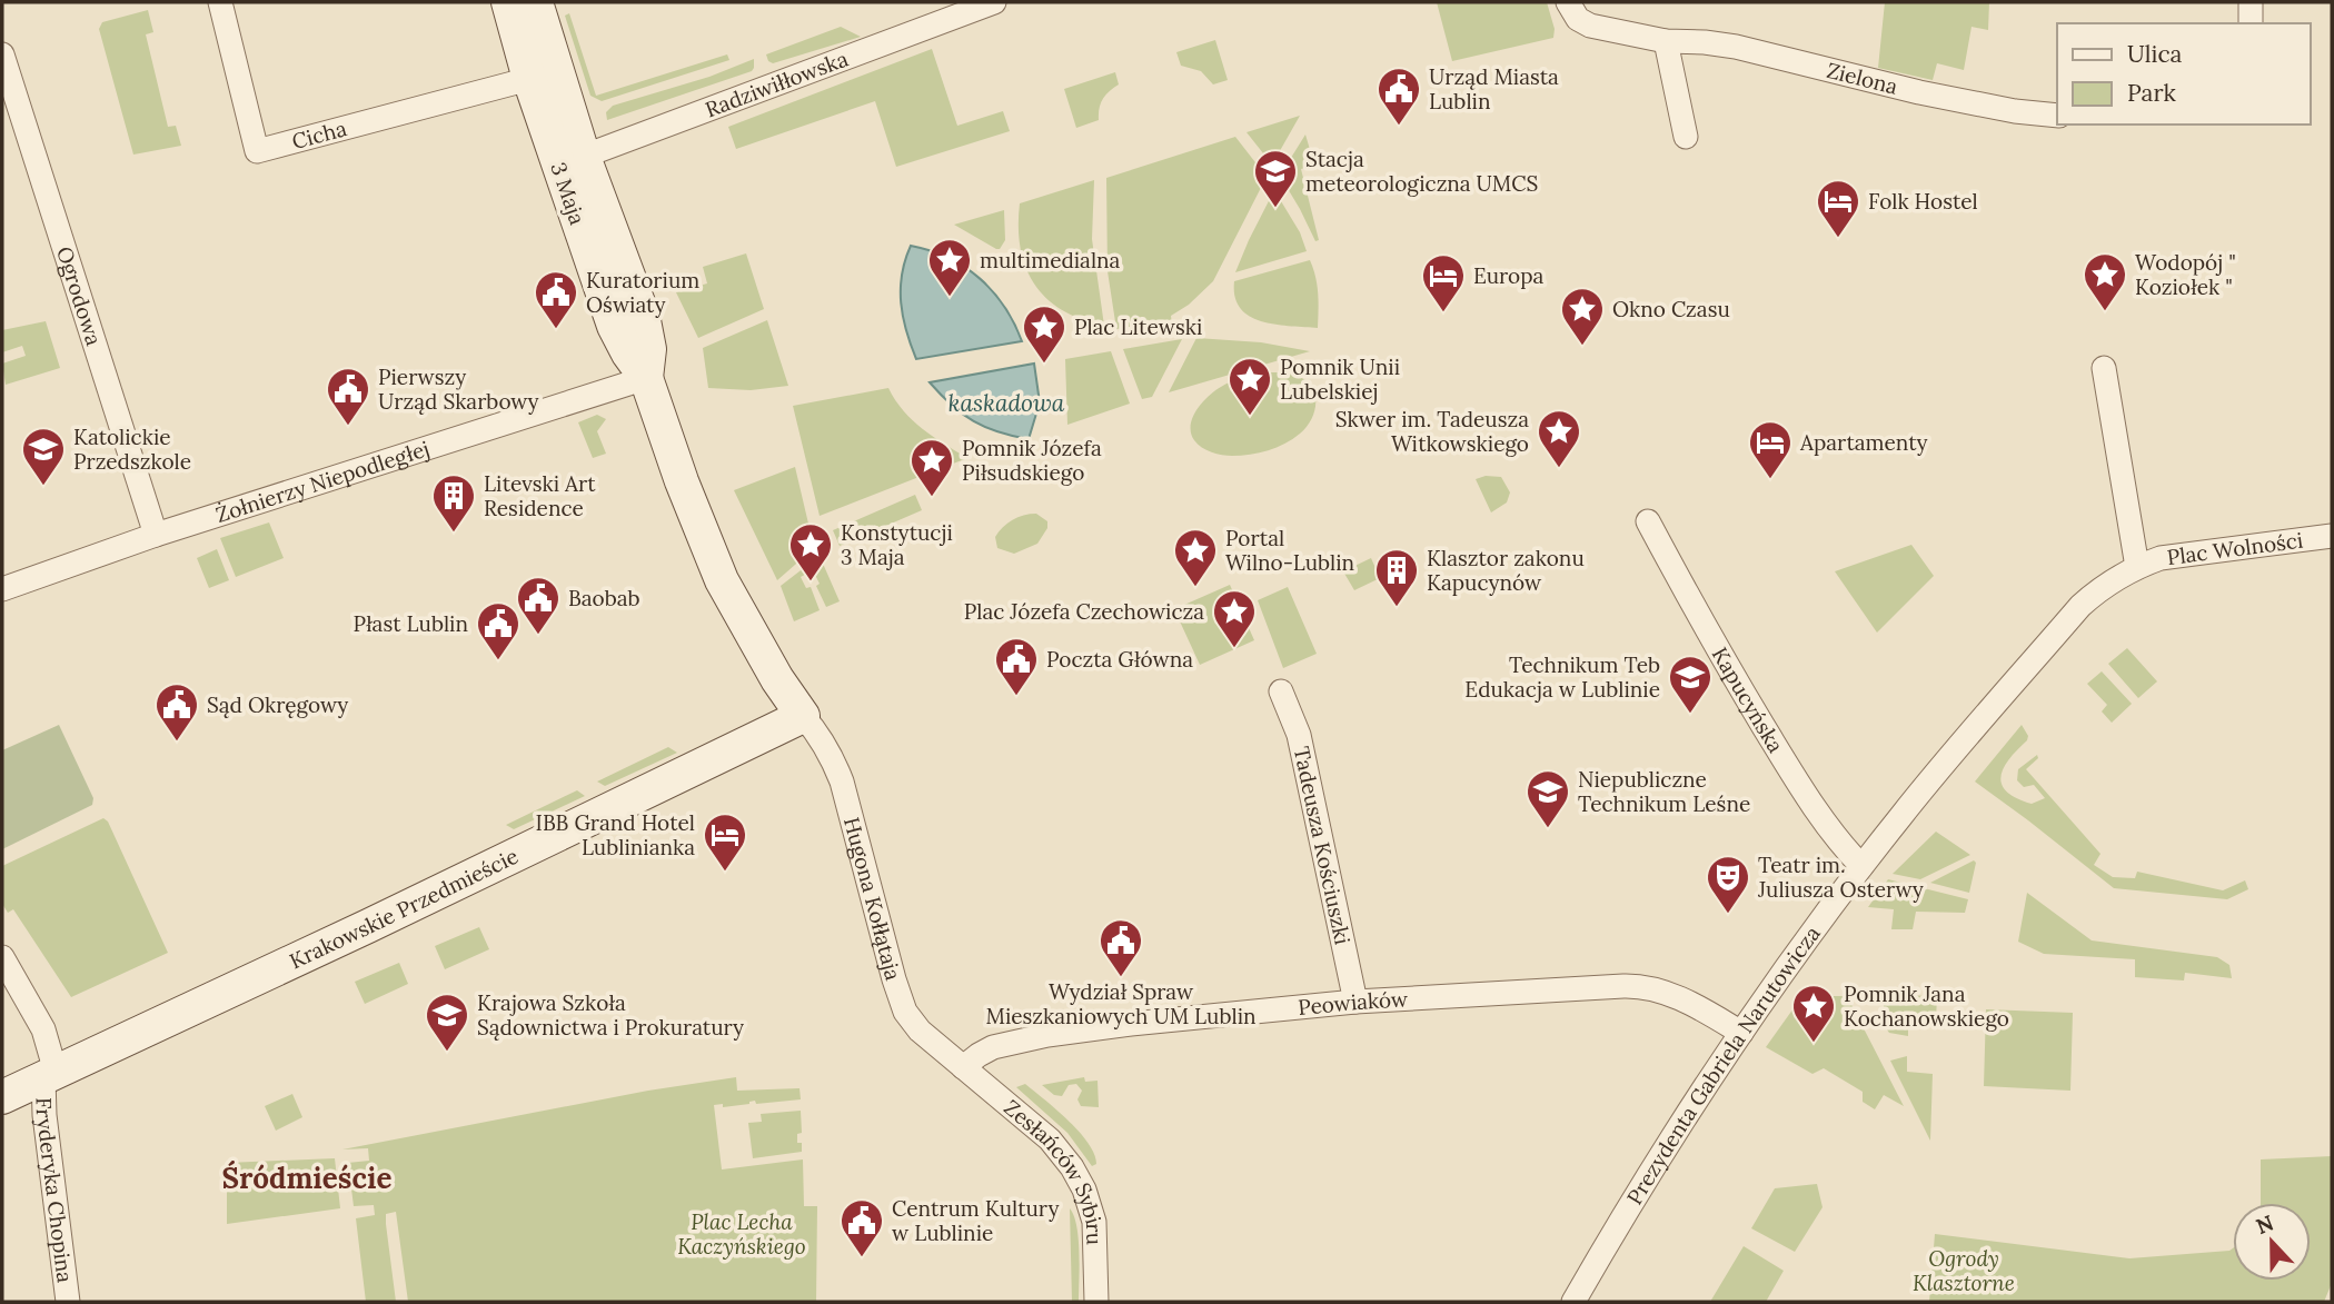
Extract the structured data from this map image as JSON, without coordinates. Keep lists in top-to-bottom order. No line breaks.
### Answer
{"streets":{"street":["Zielona","Radziwiłłowska","Cicha","3 Maja","Ogrodowa","Żołnierzy Niepodległej","Plac Wolności","Kapucyńska","Tadeusza Kościuszki","Hugona Kołłątaja","Krakowskie Przedmieście","Peowiaków","Prezydenta Gabriela Narutowicza","Zesłańców Sybiru","Fryderyka Chopina"]},"crossings":[["Radziwiłłowska","3 Maja"],["Cicha","3 Maja"],["3 Maja","Żołnierzy Niepodległej"],["3 Maja","Hugona Kołłątaja"],["3 Maja","Krakowskie Przedmieście"],["Ogrodowa","Żołnierzy Niepodległej"],["Plac Wolności","Prezydenta Gabriela Narutowicza"],["Kapucyńska","Prezydenta Gabriela Narutowicza"],["Tadeusza Kościuszki","Peowiaków"],["Hugona Kołłątaja","Krakowskie Przedmieście"],["Hugona Kołłątaja","Peowiaków"],["Hugona Kołłątaja","Zesłańców Sybiru"],["Krakowskie Przedmieście","Fryderyka Chopina"],["Peowiaków","Prezydenta Gabriela Narutowicza"],["Peowiaków","Zesłańców Sybiru"]],"districts":["Śródmieście"],"water":["kaskadowa"],"parks":["Plac Lecha Kaczyńskiego","Ogrody Klasztorne"],"places":{"public building":["Urząd Miasta Lublin","Kuratorium Oświaty","Pierwszy Urząd Skarbowy","Baobab","Płast Lublin","Poczta Główna","Sąd Okręgowy","Wydział Spraw Mieszkaniowych UM Lublin","Centrum Kultury w Lublinie"],"school or university":["Stacja meteorologiczna UMCS","Katolickie Przedszkole","Technikum Teb Edukacja w Lublinie","Niepubliczne Technikum Leśne","Krajowa Szkoła Sądownictwa i Prokuratury"],"hotel":["Folk Hostel","Europa","Apartamenty","IBB Grand Hotel Lublinianka"],"place":["multimedialna","Wodopój \" Koziołek \"","Okno Czasu","Plac Litewski","Pomnik Unii Lubelskiej","Skwer im. Tadeusza Witkowskiego","Pomnik Józefa Piłsudskiego","Konstytucji 3 Maja","Portal Wilno-Lublin","Plac Józefa Czechowicza","Pomnik Jana Kochanowskiego"],"building":["Litevski Art Residence","Klasztor zakonu Kapucynów"],"theatre":["Teatr im. Juliusza Osterwy"]},"legend":["Ulica","Park"],"north":"top"}
